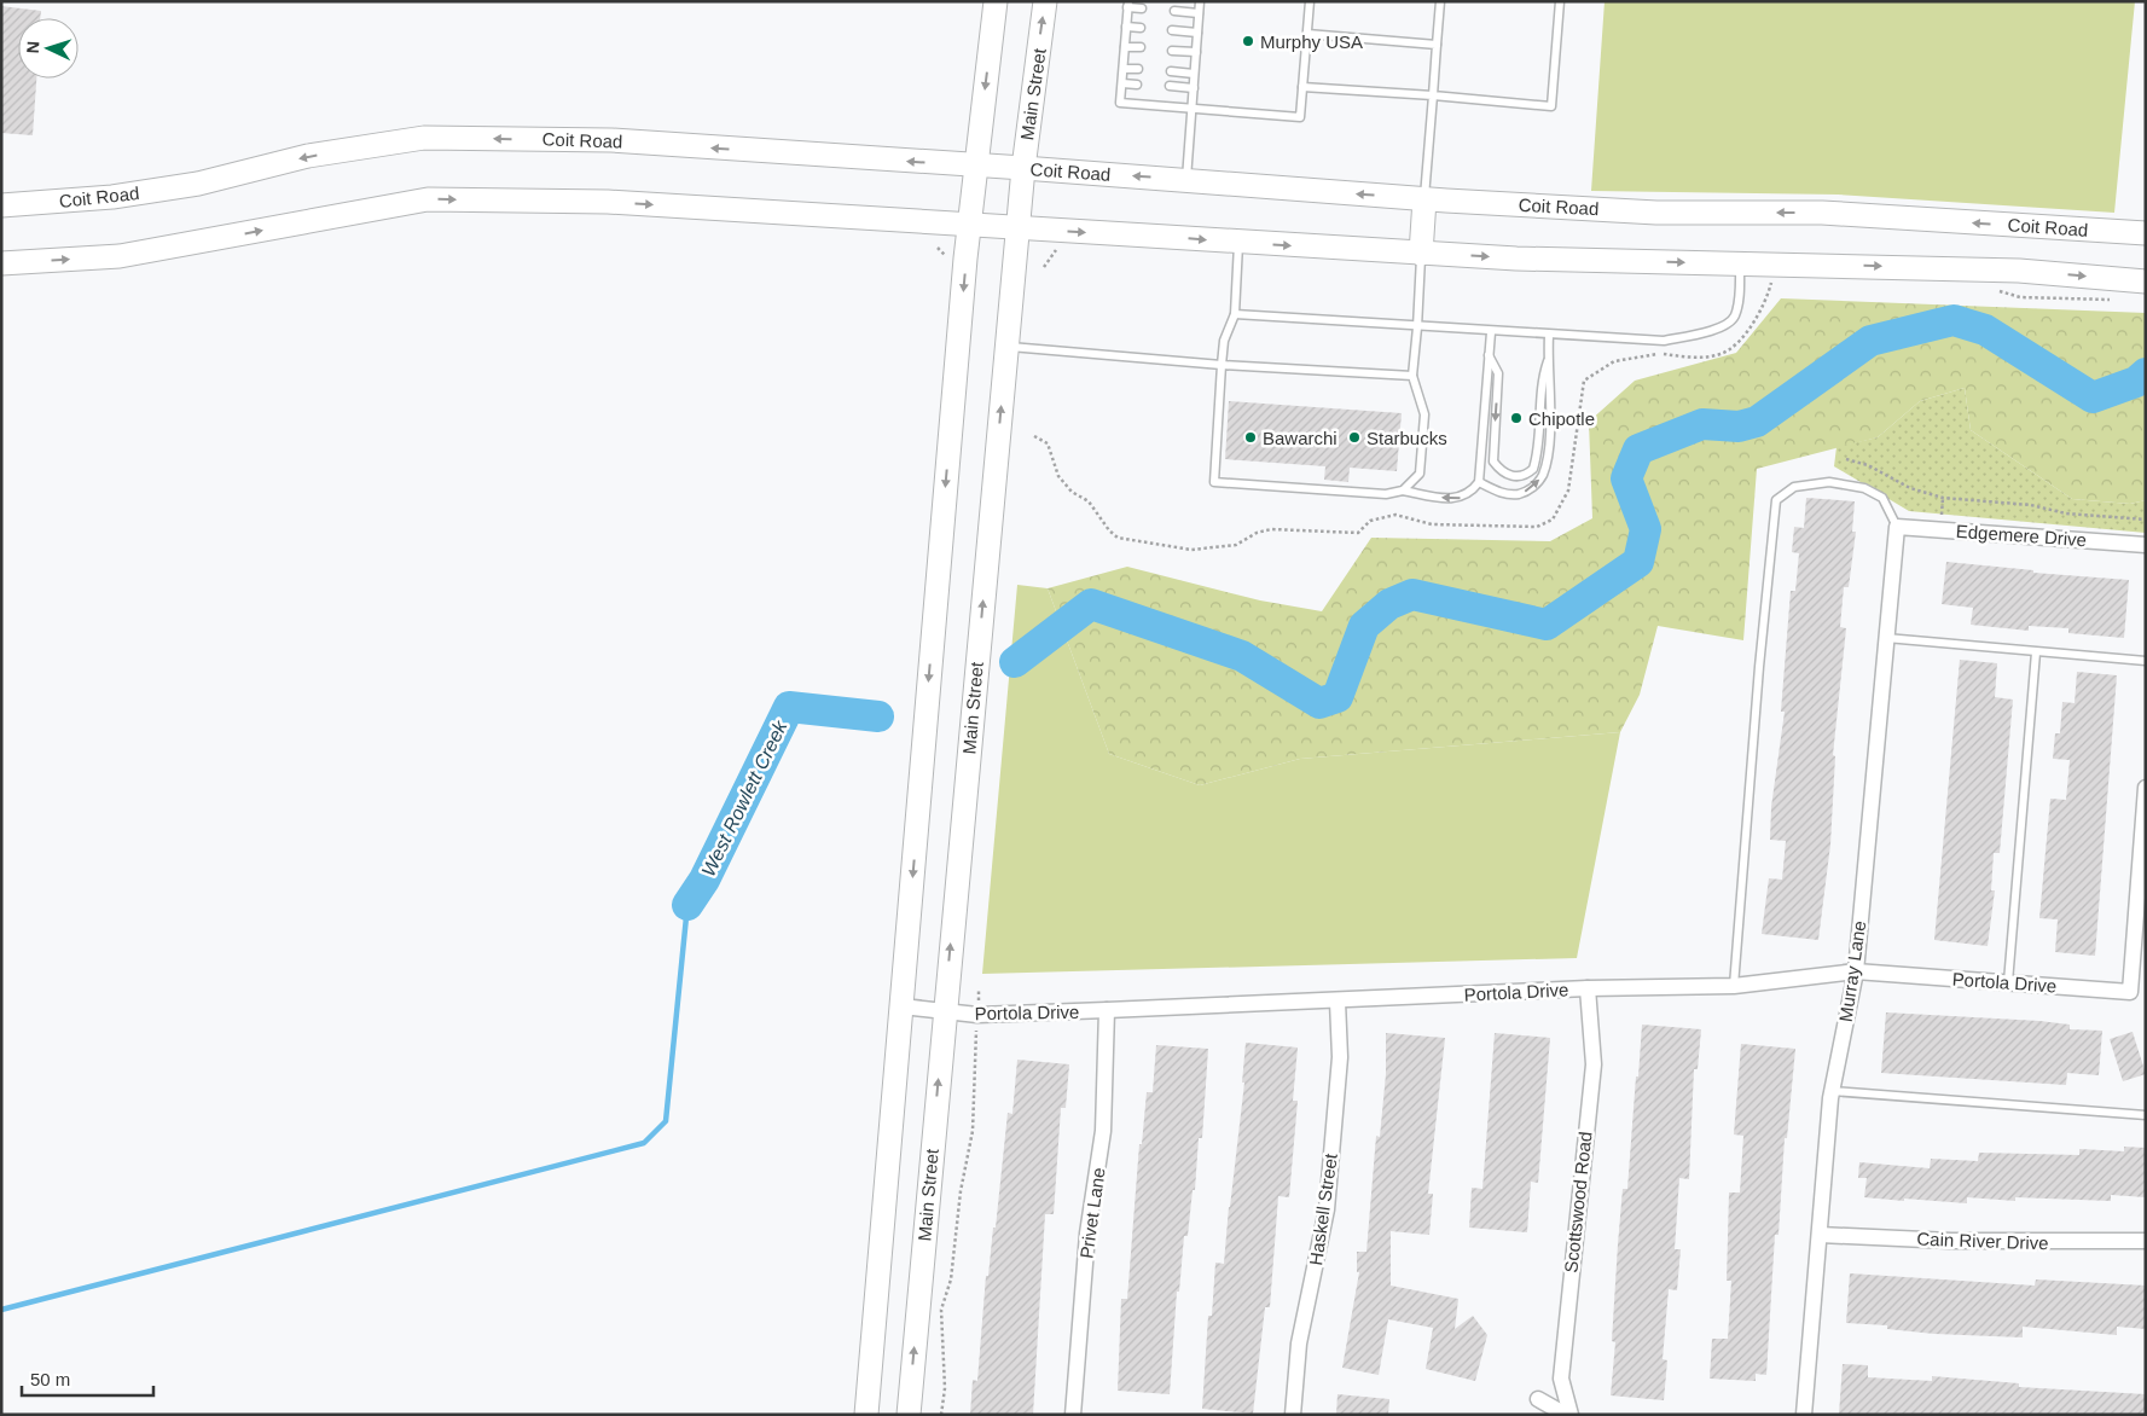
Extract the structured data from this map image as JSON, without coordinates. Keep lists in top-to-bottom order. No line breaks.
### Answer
{"streets":{"main road":["Main Street","Coit Road"],"street":["Edgemere Drive","Murray Lane","Portola Drive","Scottswood Road","Haskell Street","Privet Lane","Cain River Drive"]},"crossings":[["Main Street","Coit Road"],["Main Street","Portola Drive"],["Edgemere Drive","Murray Lane"],["Murray Lane","Portola Drive"],["Murray Lane","Cain River Drive"],["Portola Drive","Scottswood Road"],["Portola Drive","Haskell Street"],["Portola Drive","Privet Lane"]],"water":["West Rowlett Creek"],"places":["Murphy USA","Chipotle","Bawarchi","Starbucks"],"scale_bar":"50 m","north":"left"}
